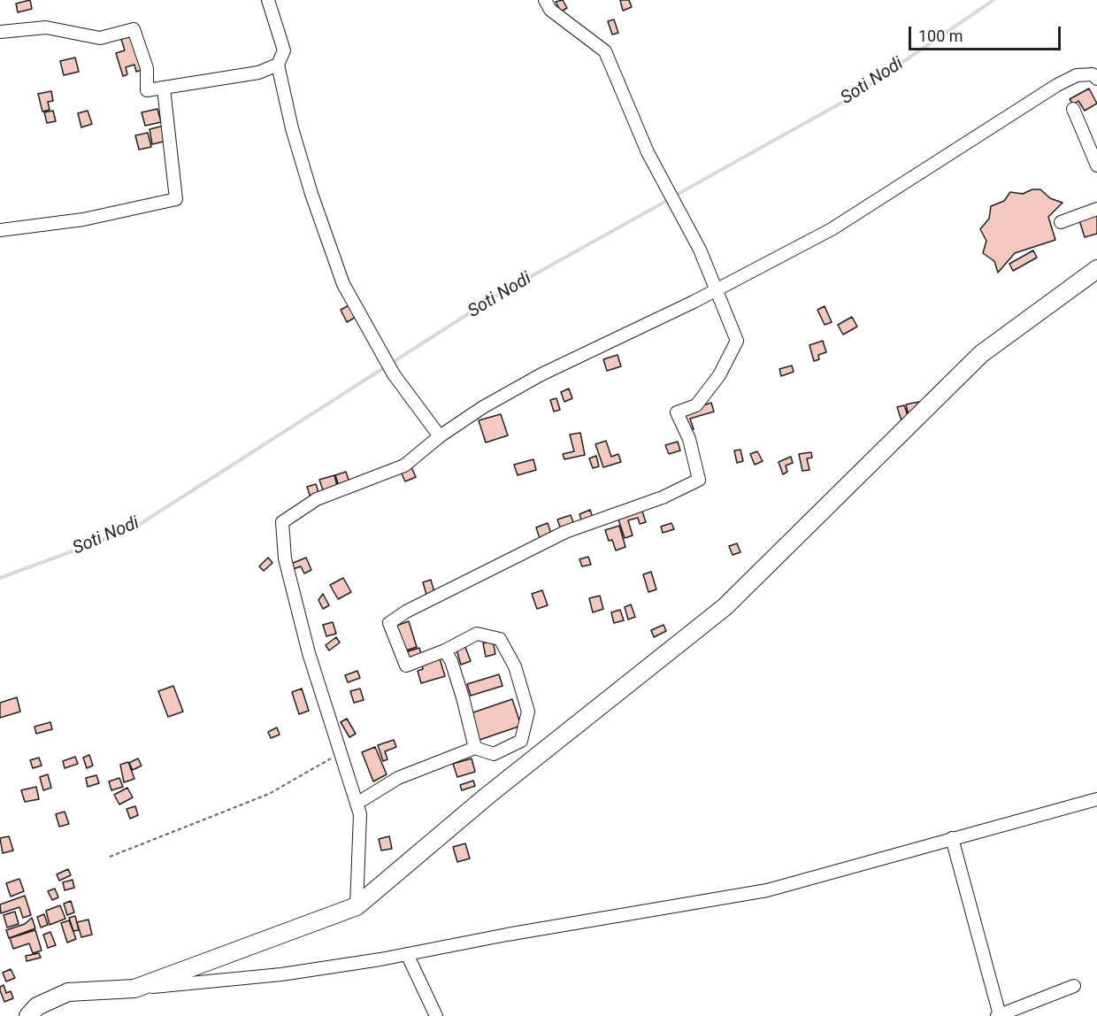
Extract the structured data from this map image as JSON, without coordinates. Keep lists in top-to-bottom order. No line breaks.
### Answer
{"water":["Soti Nodi"],"scale_bar":"100 m"}
